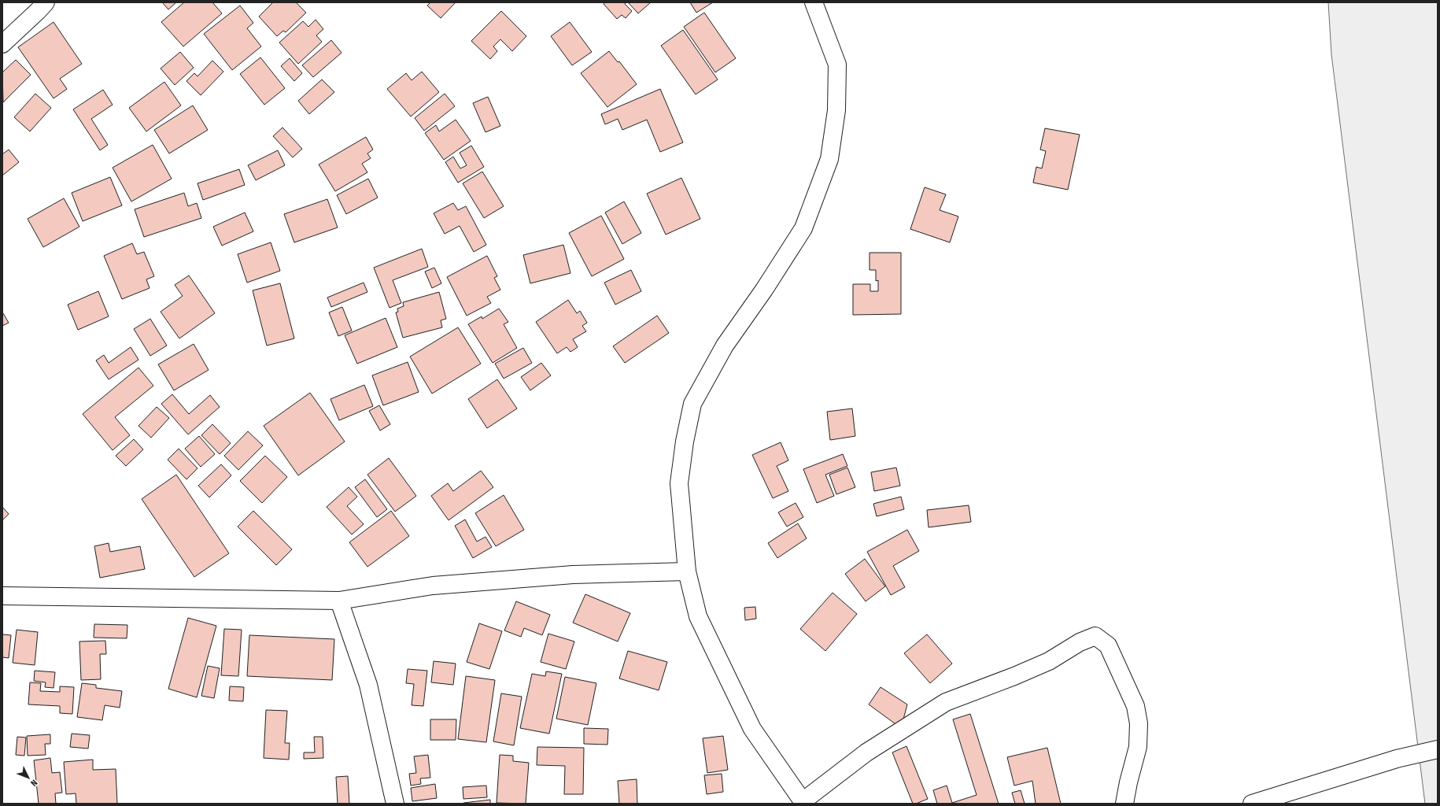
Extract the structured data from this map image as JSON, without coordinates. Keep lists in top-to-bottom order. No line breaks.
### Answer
{"north":"bottom right"}
